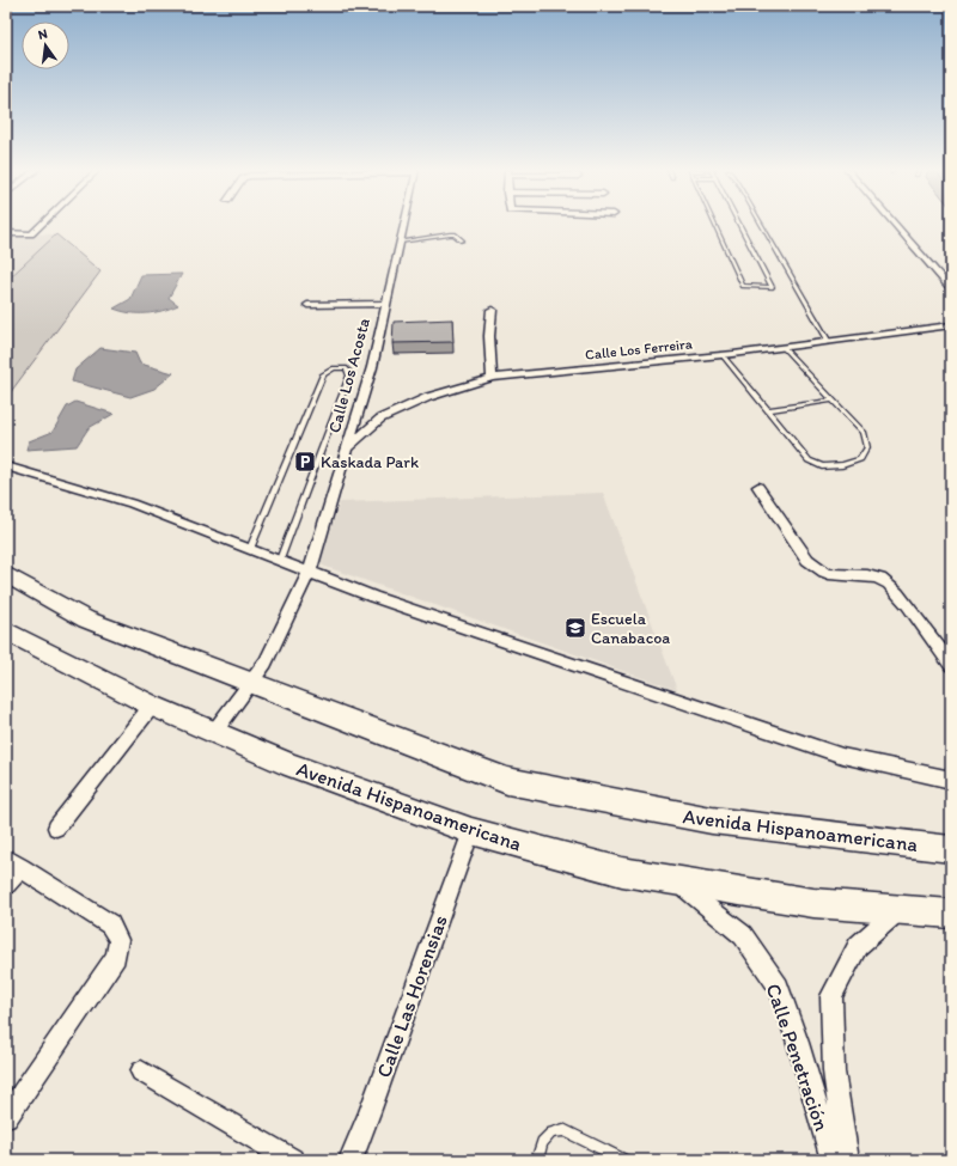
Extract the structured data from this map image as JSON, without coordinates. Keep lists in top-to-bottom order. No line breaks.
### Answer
{"streets":{"main road":["Avenida Hispanoamericana"],"street":["Calle Los Ferreira","Calle Los Acosta","Calle Las Horensias","Calle Penetración"]},"crossings":[["Calle Los Ferreira","Calle Los Acosta"],["Calle Los Acosta","Avenida Hispanoamericana"],["Avenida Hispanoamericana","Calle Las Horensias"],["Avenida Hispanoamericana","Calle Penetración"]],"places":{"parking":["Kaskada Park"],"school or university":["Escuela Canabacoa"]},"north":"top"}
